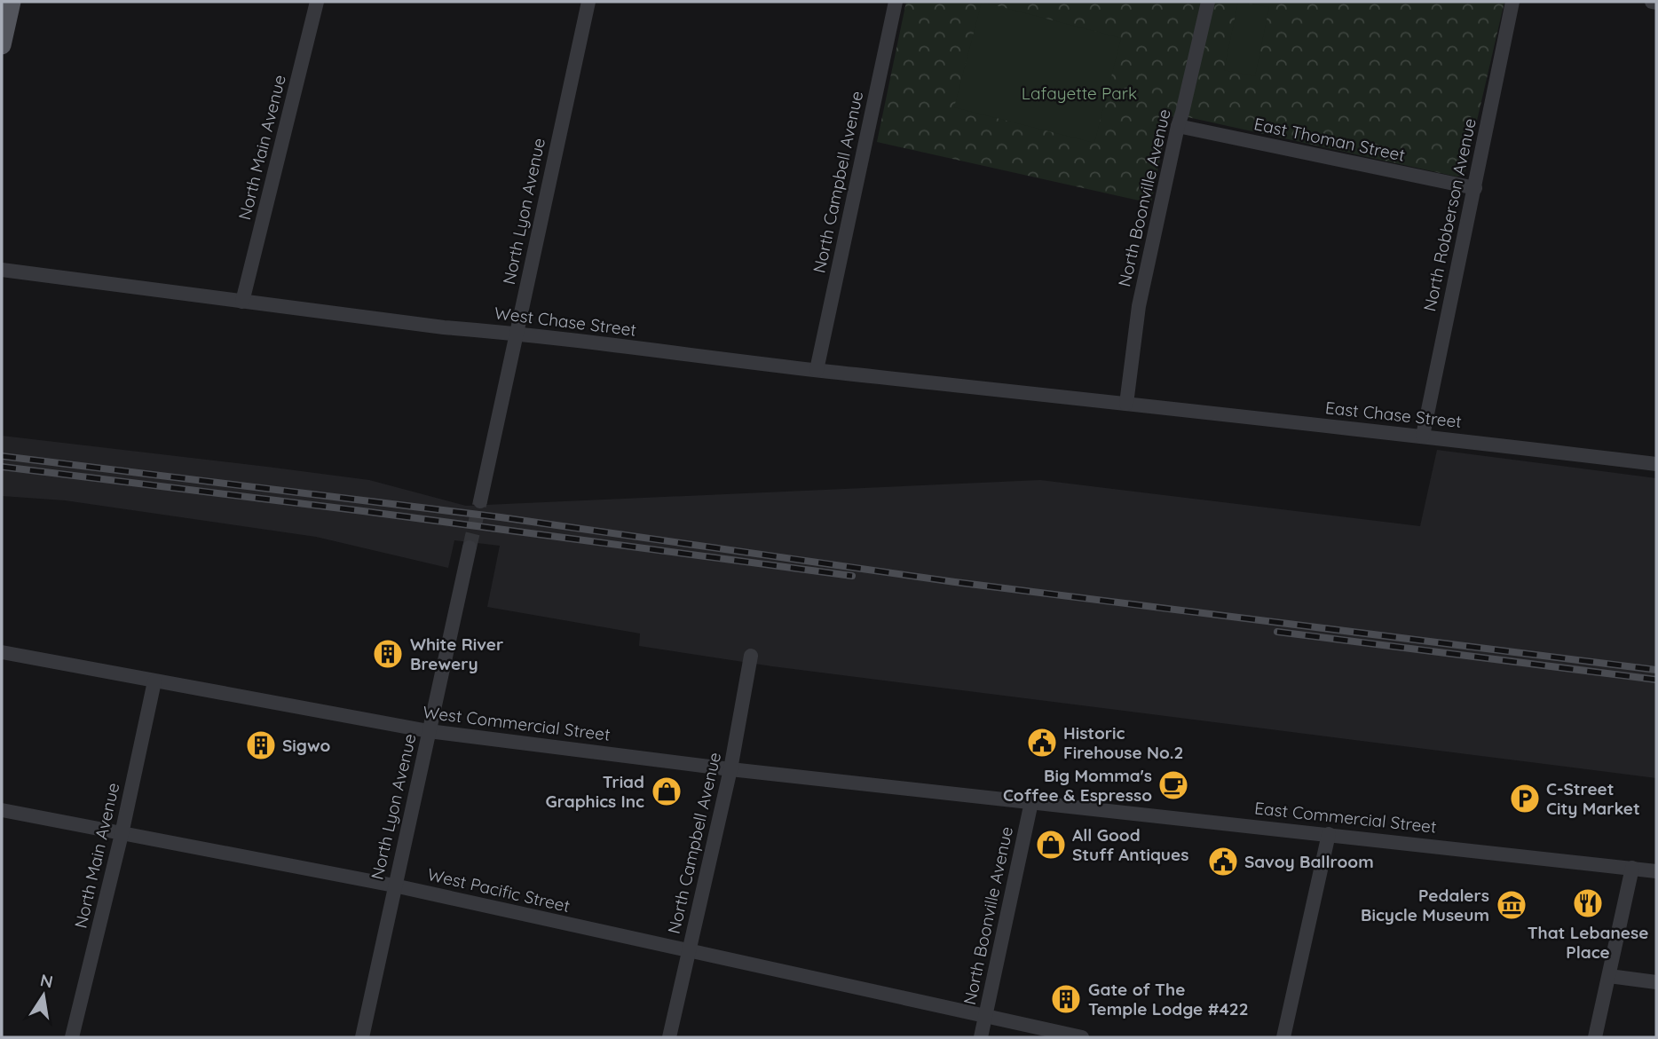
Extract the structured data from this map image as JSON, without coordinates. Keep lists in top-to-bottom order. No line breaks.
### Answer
{"streets":{"street":["East Thoman Street","North Main Avenue","North Campbell Avenue","North Boonville Avenue","North Lyon Avenue","North Robberson Avenue","West Chase Street","East Chase Street","West Commercial Street","East Commercial Street","West Pacific Street"]},"crossings":[["East Thoman Street","North Boonville Avenue"],["East Thoman Street","North Robberson Avenue"],["North Main Avenue","West Chase Street"],["North Main Avenue","West Commercial Street"],["North Main Avenue","West Pacific Street"],["North Campbell Avenue","West Chase Street"],["North Campbell Avenue","West Commercial Street"],["North Campbell Avenue","West Pacific Street"],["North Boonville Avenue","West Chase Street"],["North Boonville Avenue","East Chase Street"],["North Boonville Avenue","West Commercial Street"],["North Boonville Avenue","East Commercial Street"],["North Boonville Avenue","West Pacific Street"],["North Lyon Avenue","West Chase Street"],["North Lyon Avenue","West Commercial Street"],["North Lyon Avenue","West Pacific Street"],["North Robberson Avenue","East Chase Street"],["West Chase Street","East Chase Street"],["West Commercial Street","East Commercial Street"]],"parks":["Lafayette Park"],"places":{"building":["White River Brewery","Sigwo","Gate of The Temple Lodge #422"],"public building":["Historic Firehouse No.2","Savoy Ballroom"],"cafe":["Big Momma's Coffee & Espresso"],"shop":["Triad Graphics Inc","All Good Stuff Antiques"],"parking":["C-Street City Market"],"restaurant":["That Lebanese Place"],"museum":["Pedalers Bicycle Museum"]},"north":"top"}
